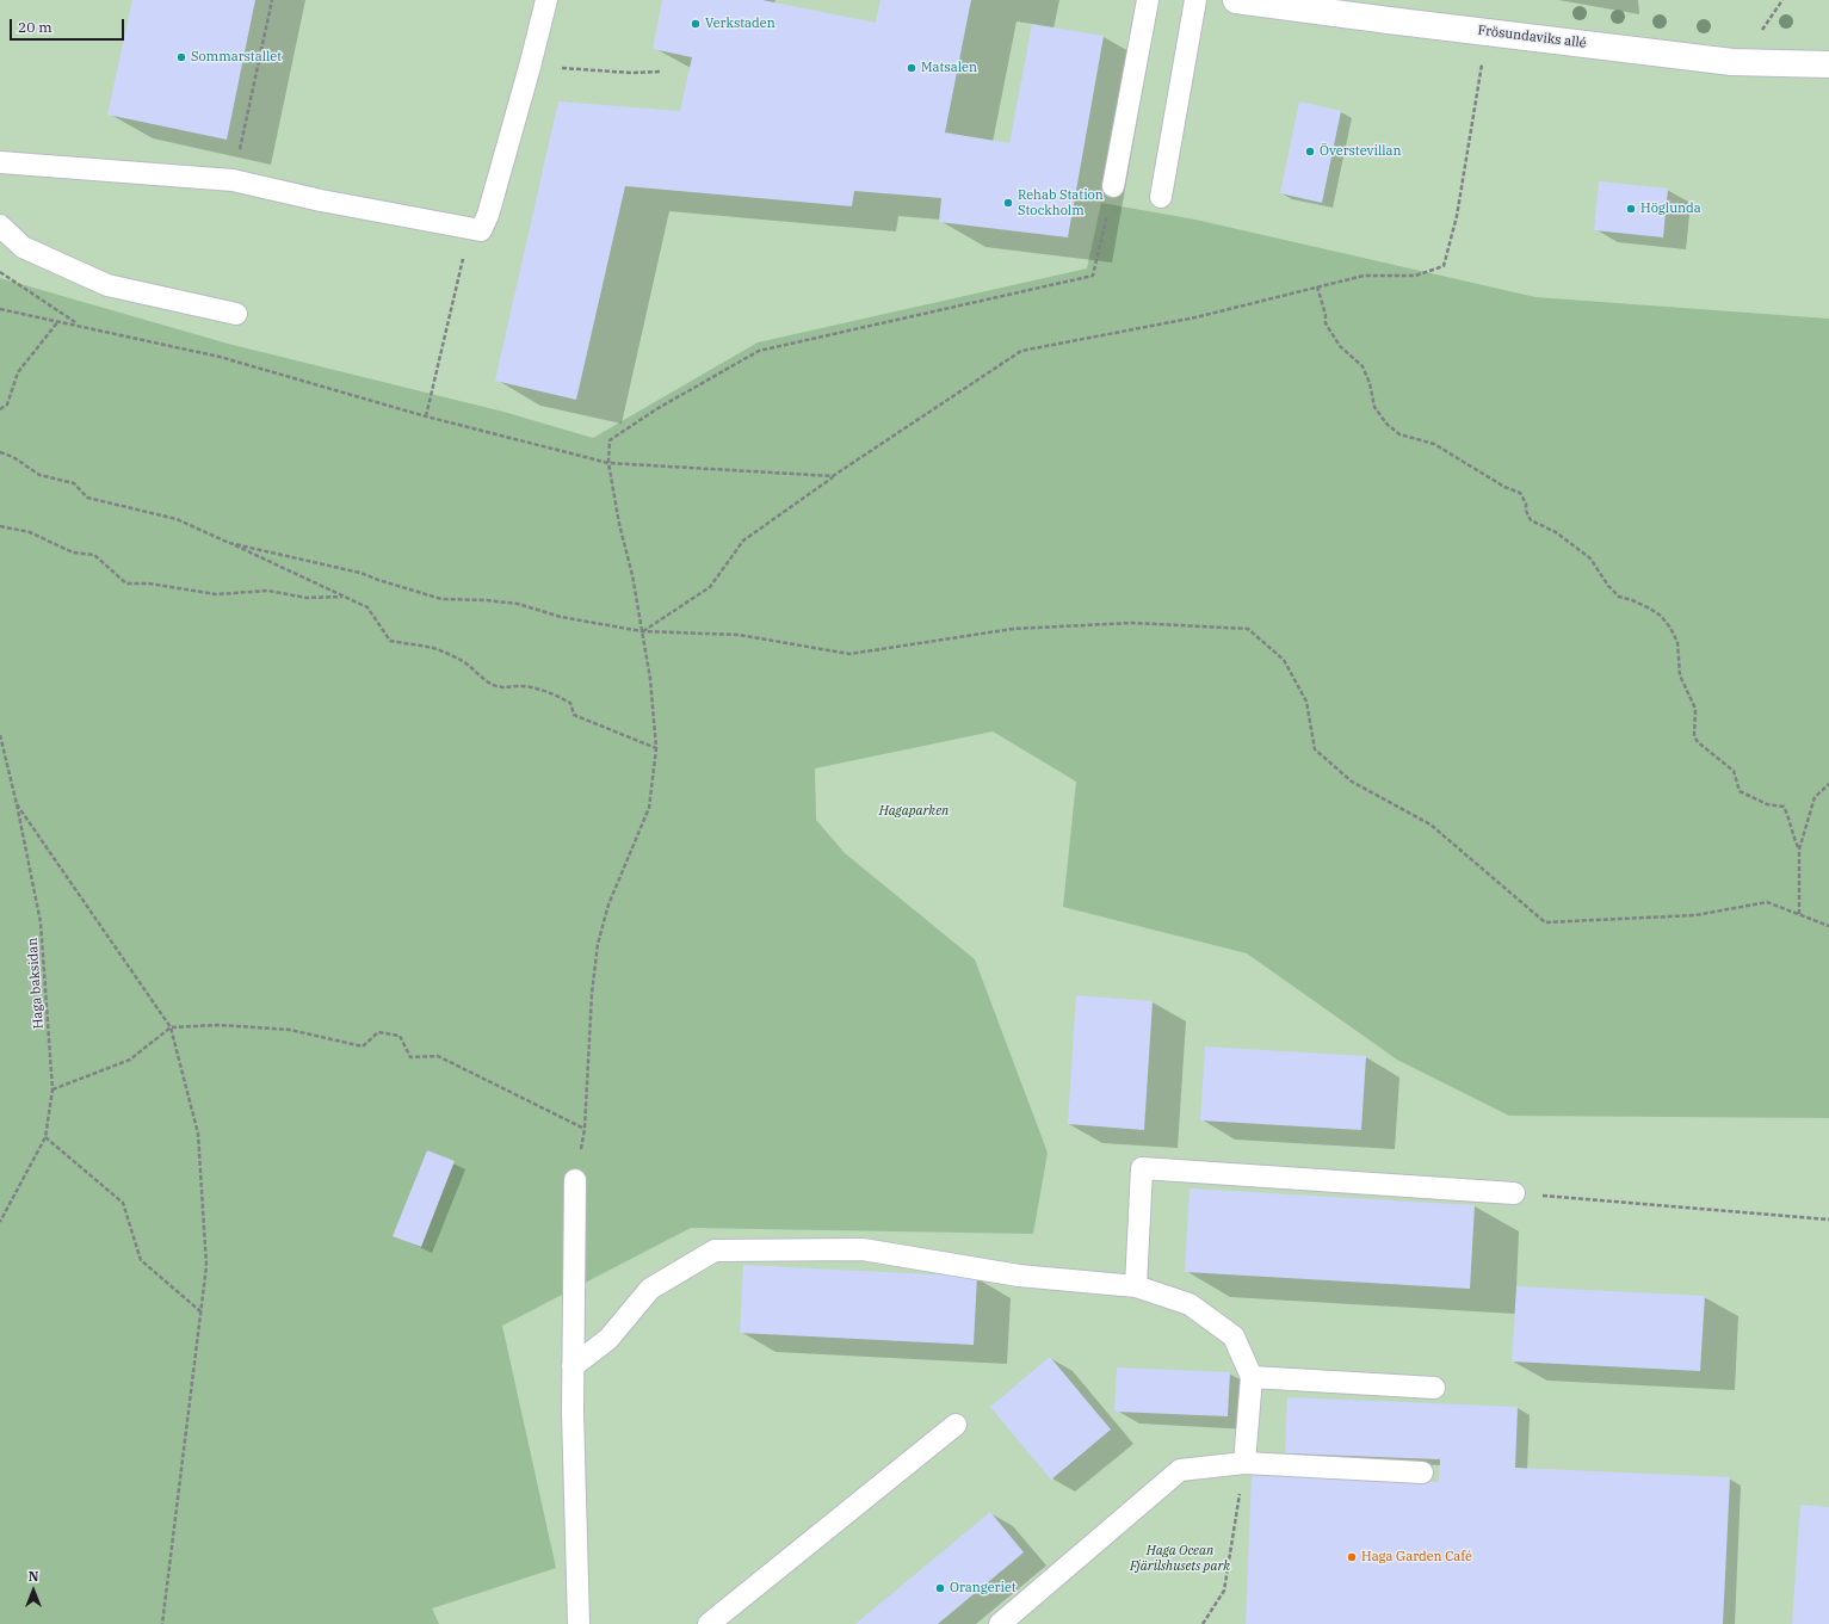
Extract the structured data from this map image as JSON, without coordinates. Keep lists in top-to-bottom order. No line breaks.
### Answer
{"streets":{"street":["Frösundaviks allé"],"path":["Haga baksidan"]},"parks":["Hagaparken","Haga Ocean Fjärilshusets park"],"places":["Verkstaden","Sommarstallet","Matsalen","Överstevillan","Rehab Station Stockholm","Höglunda","Haga Garden Café","Orangeriet"],"scale_bar":"20 m","north":"top"}
